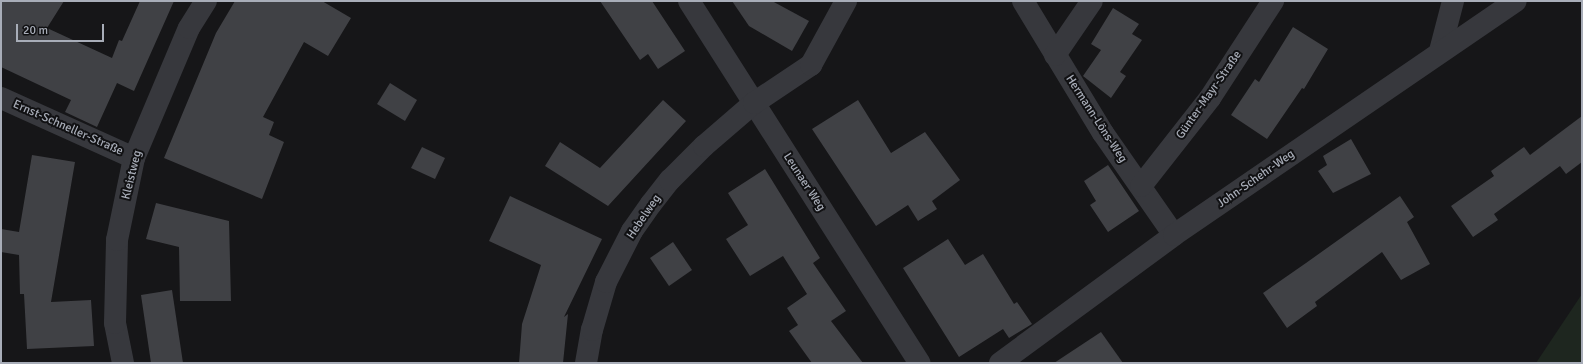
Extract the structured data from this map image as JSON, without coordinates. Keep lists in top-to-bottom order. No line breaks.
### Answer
{"streets":{"street":["Günter-Mayr-Straße","Hermann-Löns-Weg","Ernst-Schneller-Straße","Kleistweg","John-Schehr-Weg","Leunaer Weg","Hebelweg"]},"crossings":[["Günter-Mayr-Straße","Hermann-Löns-Weg"],["Hermann-Löns-Weg","John-Schehr-Weg"],["Ernst-Schneller-Straße","Kleistweg"],["Leunaer Weg","Hebelweg"]],"scale_bar":"20 m"}
